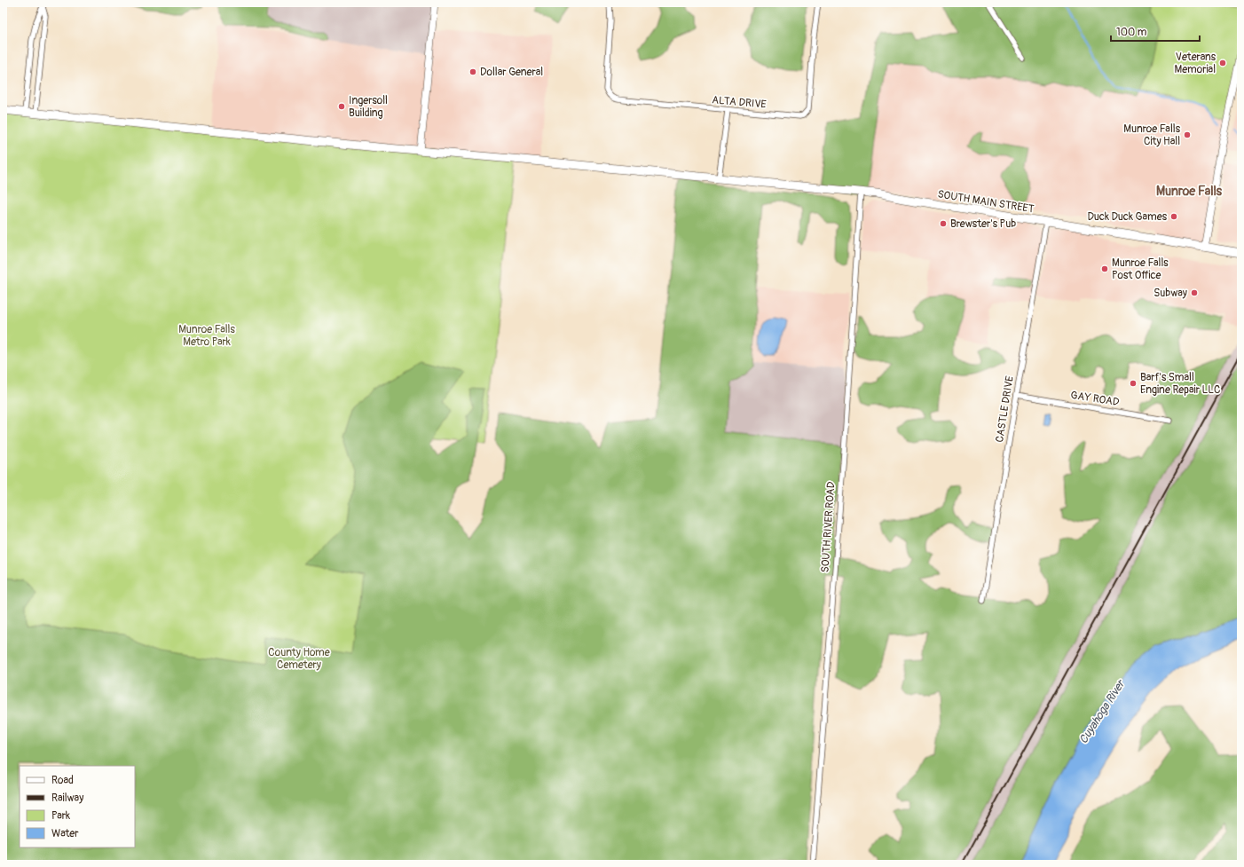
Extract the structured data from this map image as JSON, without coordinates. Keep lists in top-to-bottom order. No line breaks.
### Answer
{"streets":{"main road":["SOUTH MAIN STREET"],"street":["ALTA DRIVE","GAY ROAD","CASTLE DRIVE","SOUTH RIVER ROAD"]},"crossings":[["SOUTH MAIN STREET","CASTLE DRIVE"],["SOUTH MAIN STREET","SOUTH RIVER ROAD"],["GAY ROAD","CASTLE DRIVE"]],"districts":["Munroe Falls"],"water":["Cuyahoga River"],"parks":["Munroe Falls Metro Park","County Home Cemetery"],"places":["Veterans Memorial","Dollar General","Ingersoll Building","Munroe Falls City Hall","Duck Duck Games","Brewster's Pub","Munroe Falls Post Office","Subway","Barf's Small Engine Repair LLC"],"legend":["Road","Railway","Park","Water"],"scale_bar":"100 m"}
